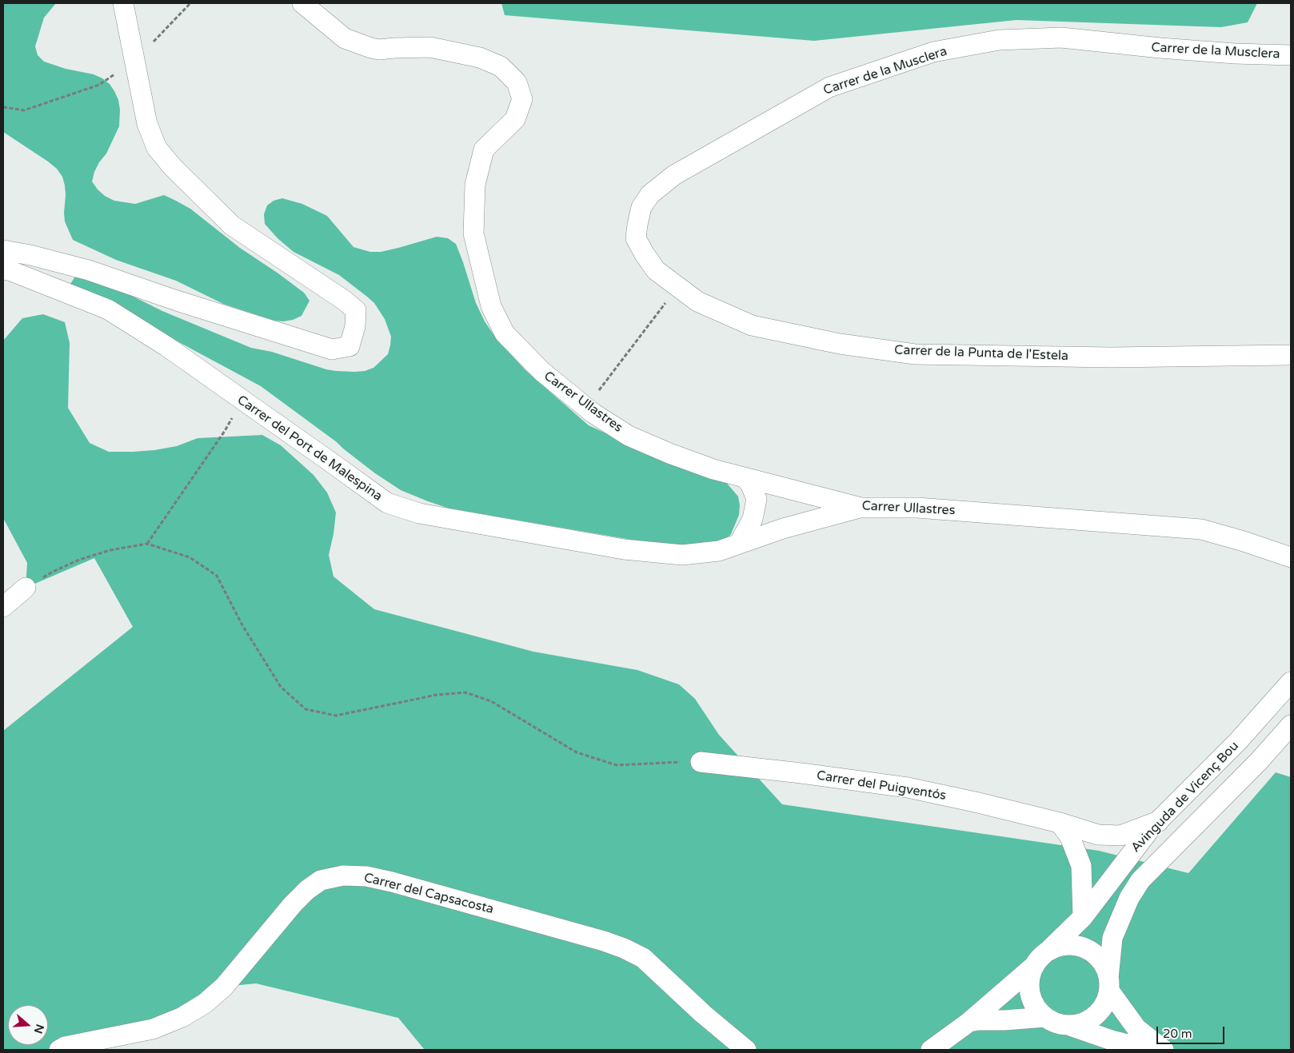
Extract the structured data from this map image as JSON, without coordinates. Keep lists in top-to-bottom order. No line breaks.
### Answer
{"streets":{"street":["Carrer de la Musclera","Carrer de la Punta de l'Estela","Carrer Ullastres","Carrer del Port de Malespina","Carrer del Puigventós","Avinguda de Vicenç Bou","Carrer del Capsacosta"]},"crossings":[["Carrer de la Musclera","Carrer de la Punta de l'Estela"],["Carrer Ullastres","Carrer del Port de Malespina"],["Carrer del Puigventós","Avinguda de Vicenç Bou"]],"scale_bar":"20 m","north":"right"}
